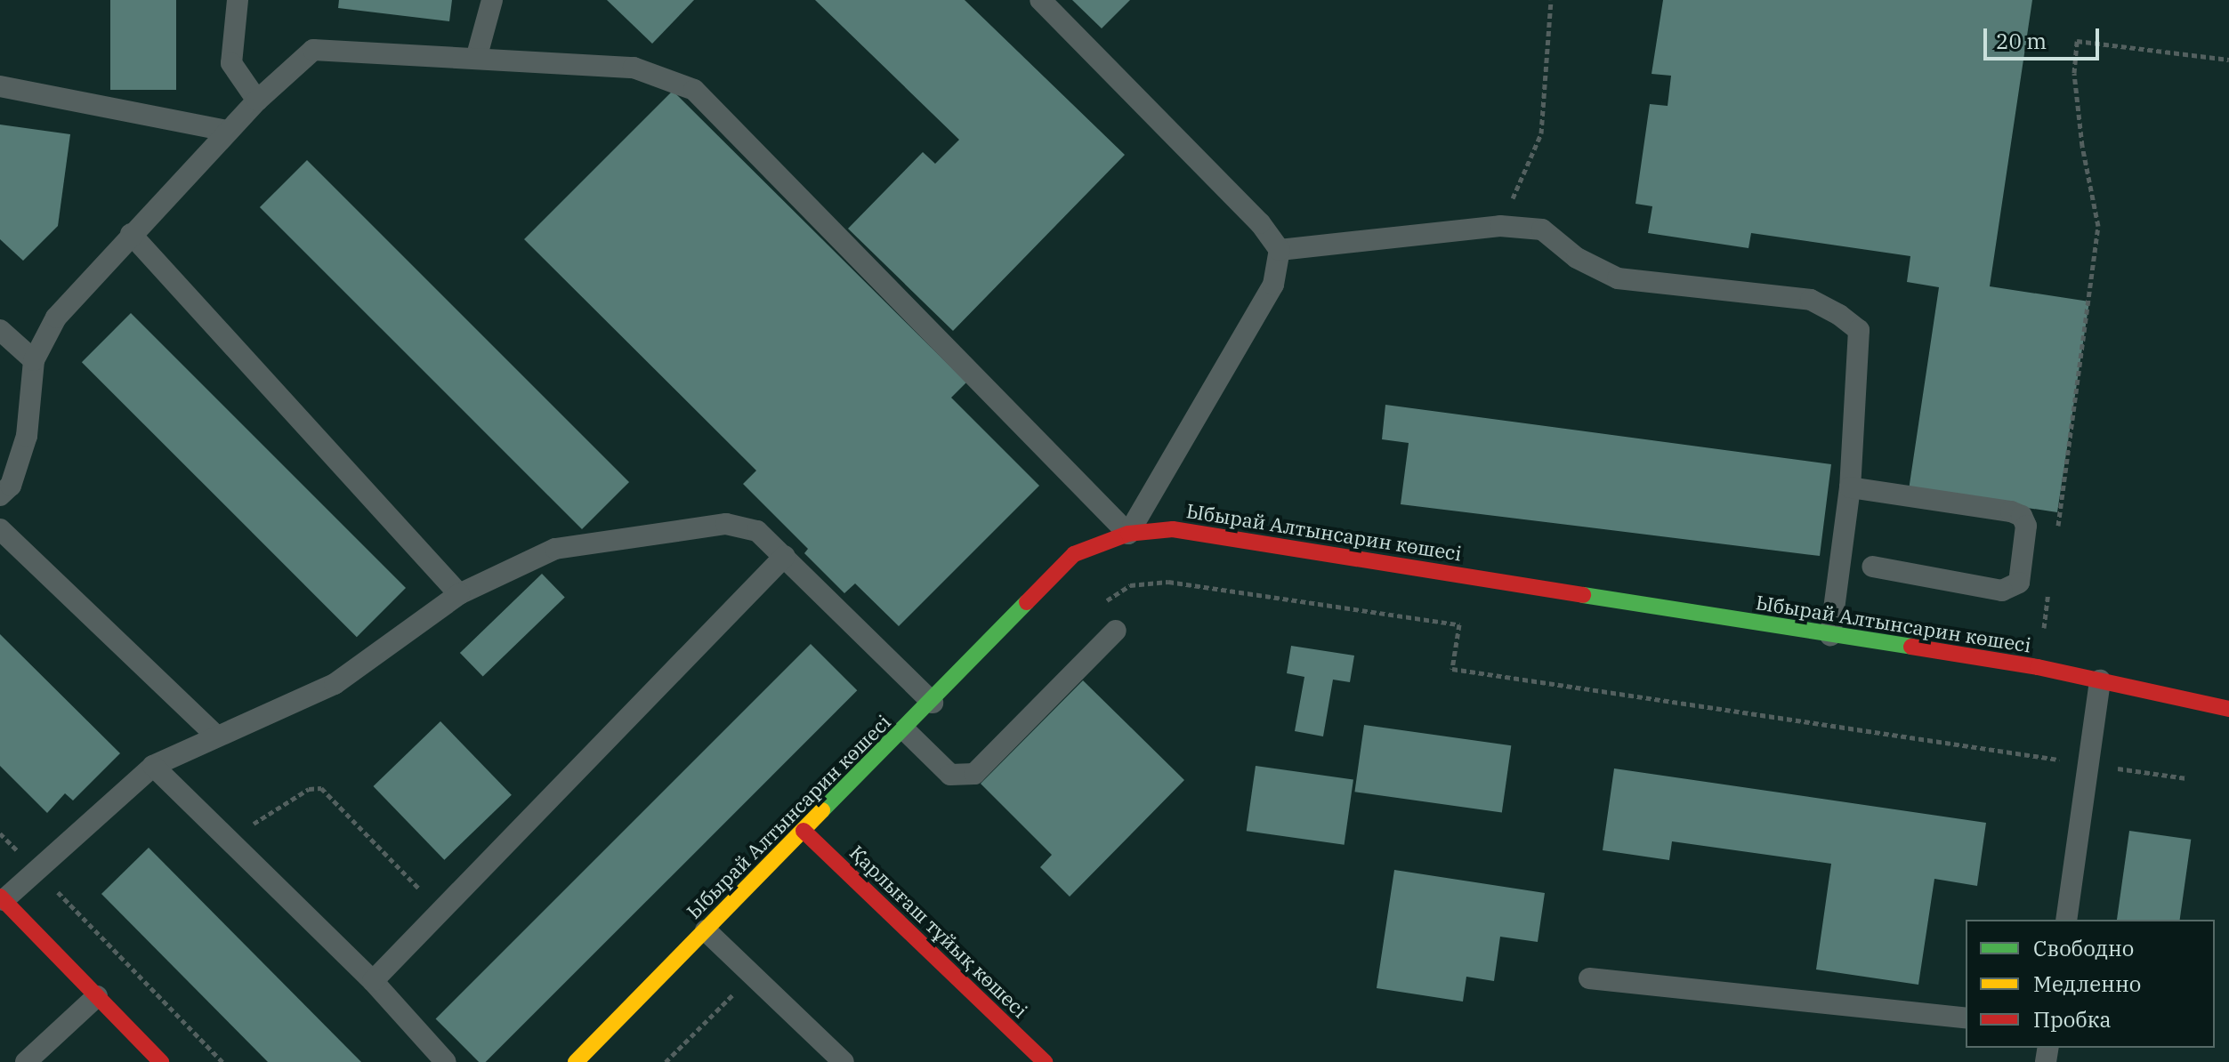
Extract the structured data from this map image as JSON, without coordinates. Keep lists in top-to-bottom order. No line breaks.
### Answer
{"streets":{"street":["Ыбырай Алтынсарин көшесі","Қарлығаш тұйық көшесі"]},"crossings":[["Ыбырай Алтынсарин көшесі","Қарлығаш тұйық көшесі"]],"legend":["Свободно","Медленно","Пробка"],"scale_bar":"20 m"}
